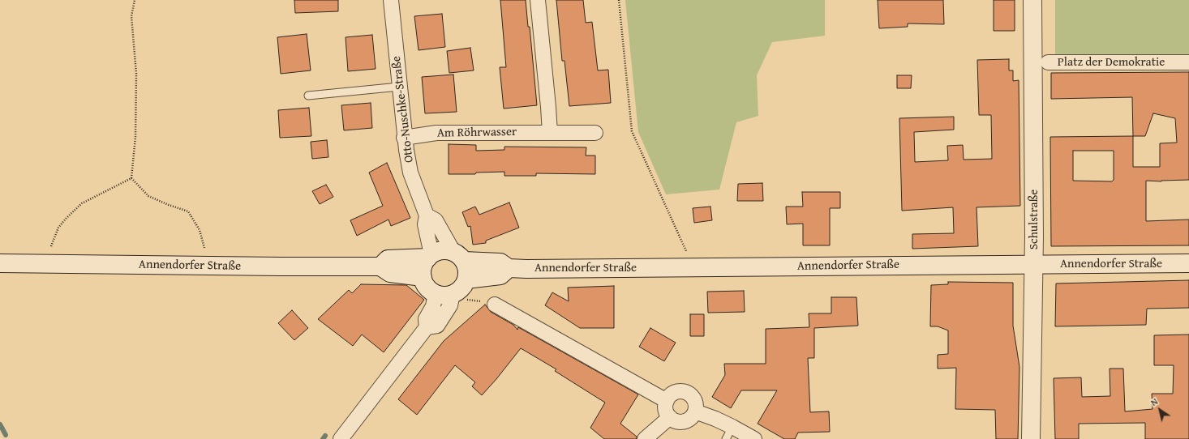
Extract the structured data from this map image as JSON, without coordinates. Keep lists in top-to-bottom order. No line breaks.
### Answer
{"streets":{"main road":["Schulstraße","Annendorfer Straße"],"street":["Platz der Demokratie","Otto-Nuschke-Straße","Am Röhrwasser"]},"crossings":[["Platz der Demokratie","Schulstraße"],["Otto-Nuschke-Straße","Am Röhrwasser"],["Otto-Nuschke-Straße","Annendorfer Straße"],["Schulstraße","Annendorfer Straße"]],"north":"top left"}
